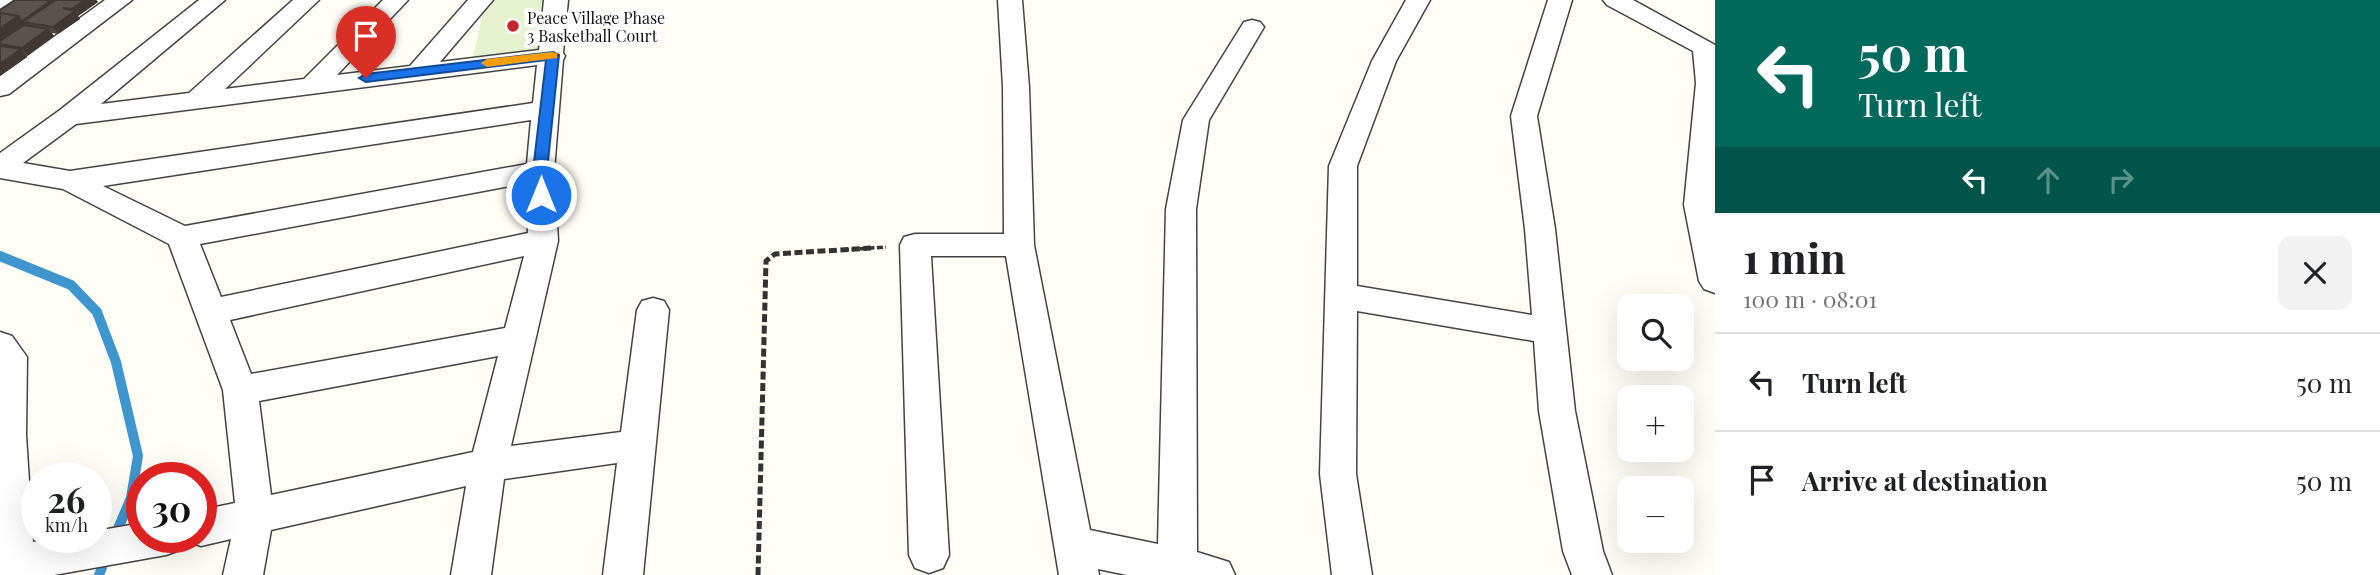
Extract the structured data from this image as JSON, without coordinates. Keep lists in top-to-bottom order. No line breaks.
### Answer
{"places":["Peace Village Phase 3 Basketball Court"],"page":{"turn":["50 m","Turn left"],"heading":["1 min","100 m · 08:01"],"map_buttons":["+","−"],"list":[{"name":"Turn left","value":"50 m"},{"name":"Arrive at destination","value":"50 m"}],"speed":"26 km/h","limit":"30"}}
